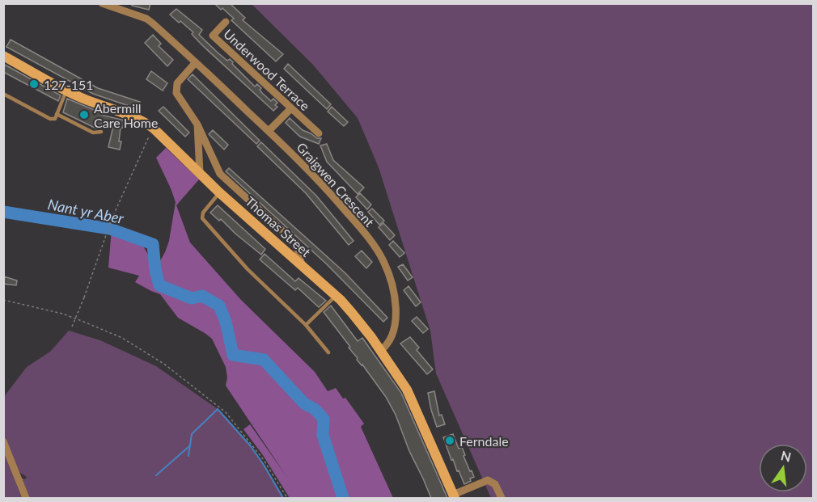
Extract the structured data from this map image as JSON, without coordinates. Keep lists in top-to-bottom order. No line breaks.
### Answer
{"streets":{"main road":["Thomas Street"],"street":["Underwood Terrace","Graigwen Crescent"]},"crossings":[["Graigwen Crescent","Thomas Street"]],"water":["Nant yr Aber"],"places":["127-151","Abermill Care Home","Ferndale"],"north":"top"}
